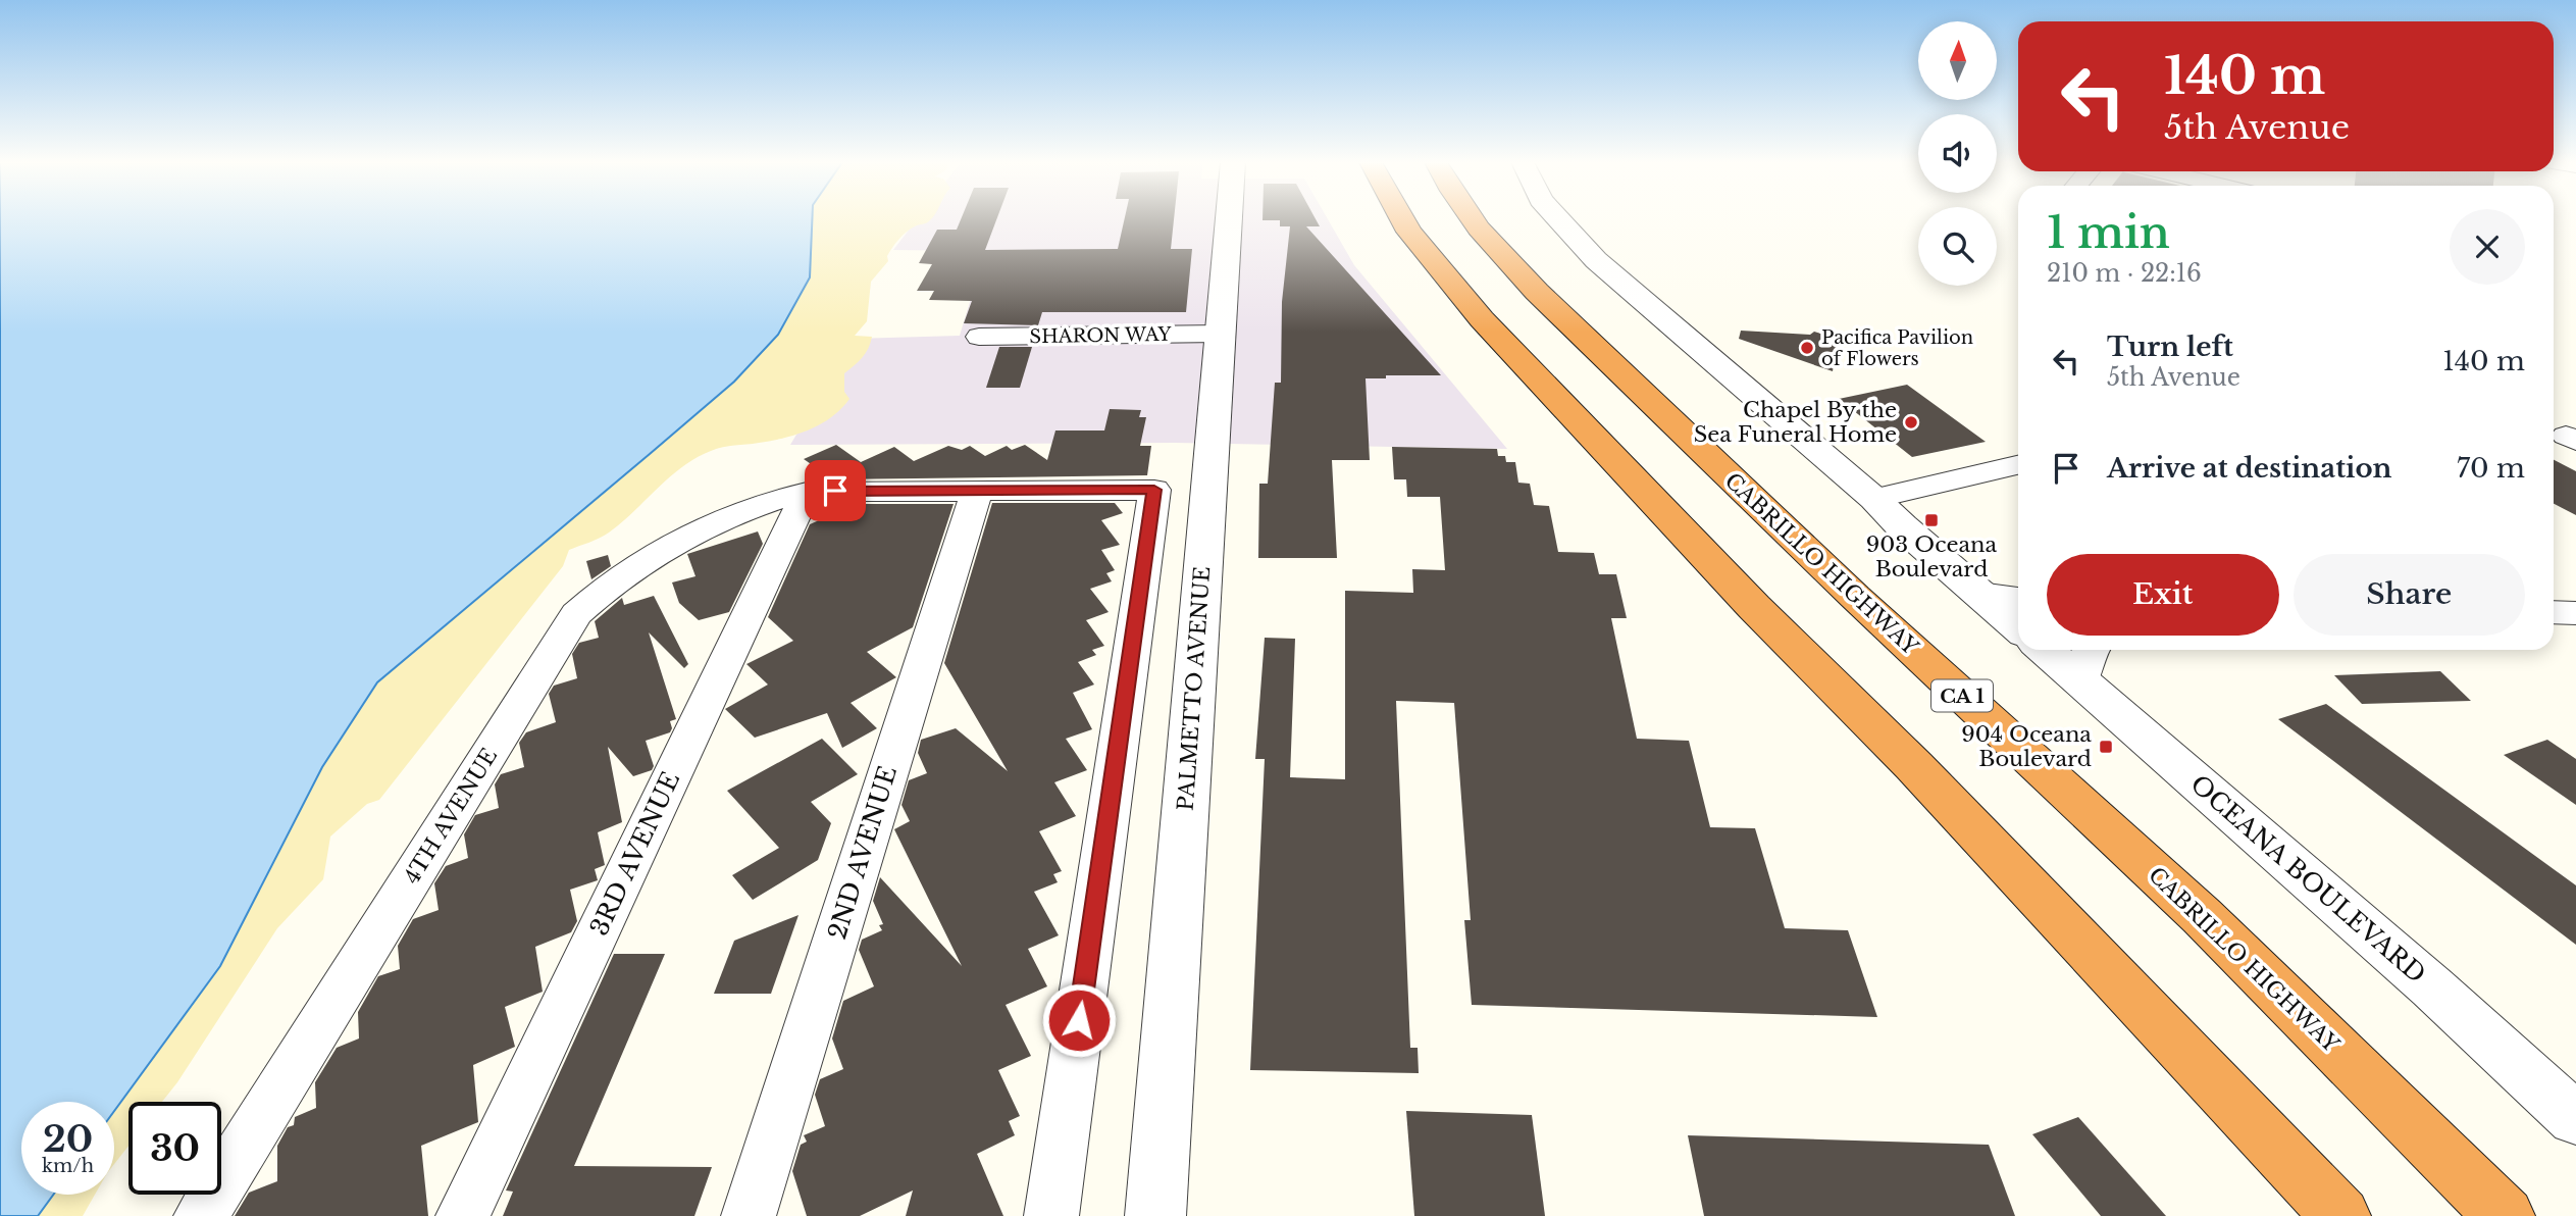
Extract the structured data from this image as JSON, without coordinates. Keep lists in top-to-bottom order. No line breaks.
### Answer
{"streets":{"highway":["CABRILLO HIGHWAY","CA 1"],"street":["SHARON WAY","PALMETTO AVENUE","4TH AVENUE","2ND AVENUE","3RD AVENUE","OCEANA BOULEVARD"]},"crossings":[["SHARON WAY","PALMETTO AVENUE"],["4TH AVENUE","2ND AVENUE"],["4TH AVENUE","3RD AVENUE"]],"places":{"other":["Pacifica Pavilion of Flowers","Chapel By the Sea Funeral Home"],"transit":["903 Oceana Boulevard","904 Oceana Boulevard"]},"north":"top","page":{"turn":["140 m","5th Avenue"],"heading":["1 min","210 m · 22:16"],"list":[{"name":"Turn left","note":"5th Avenue","value":"140 m"},{"name":"Arrive at destination","value":"70 m"}],"buttons":["Exit","Share"],"speed":"20 km/h","limit":"30"}}
